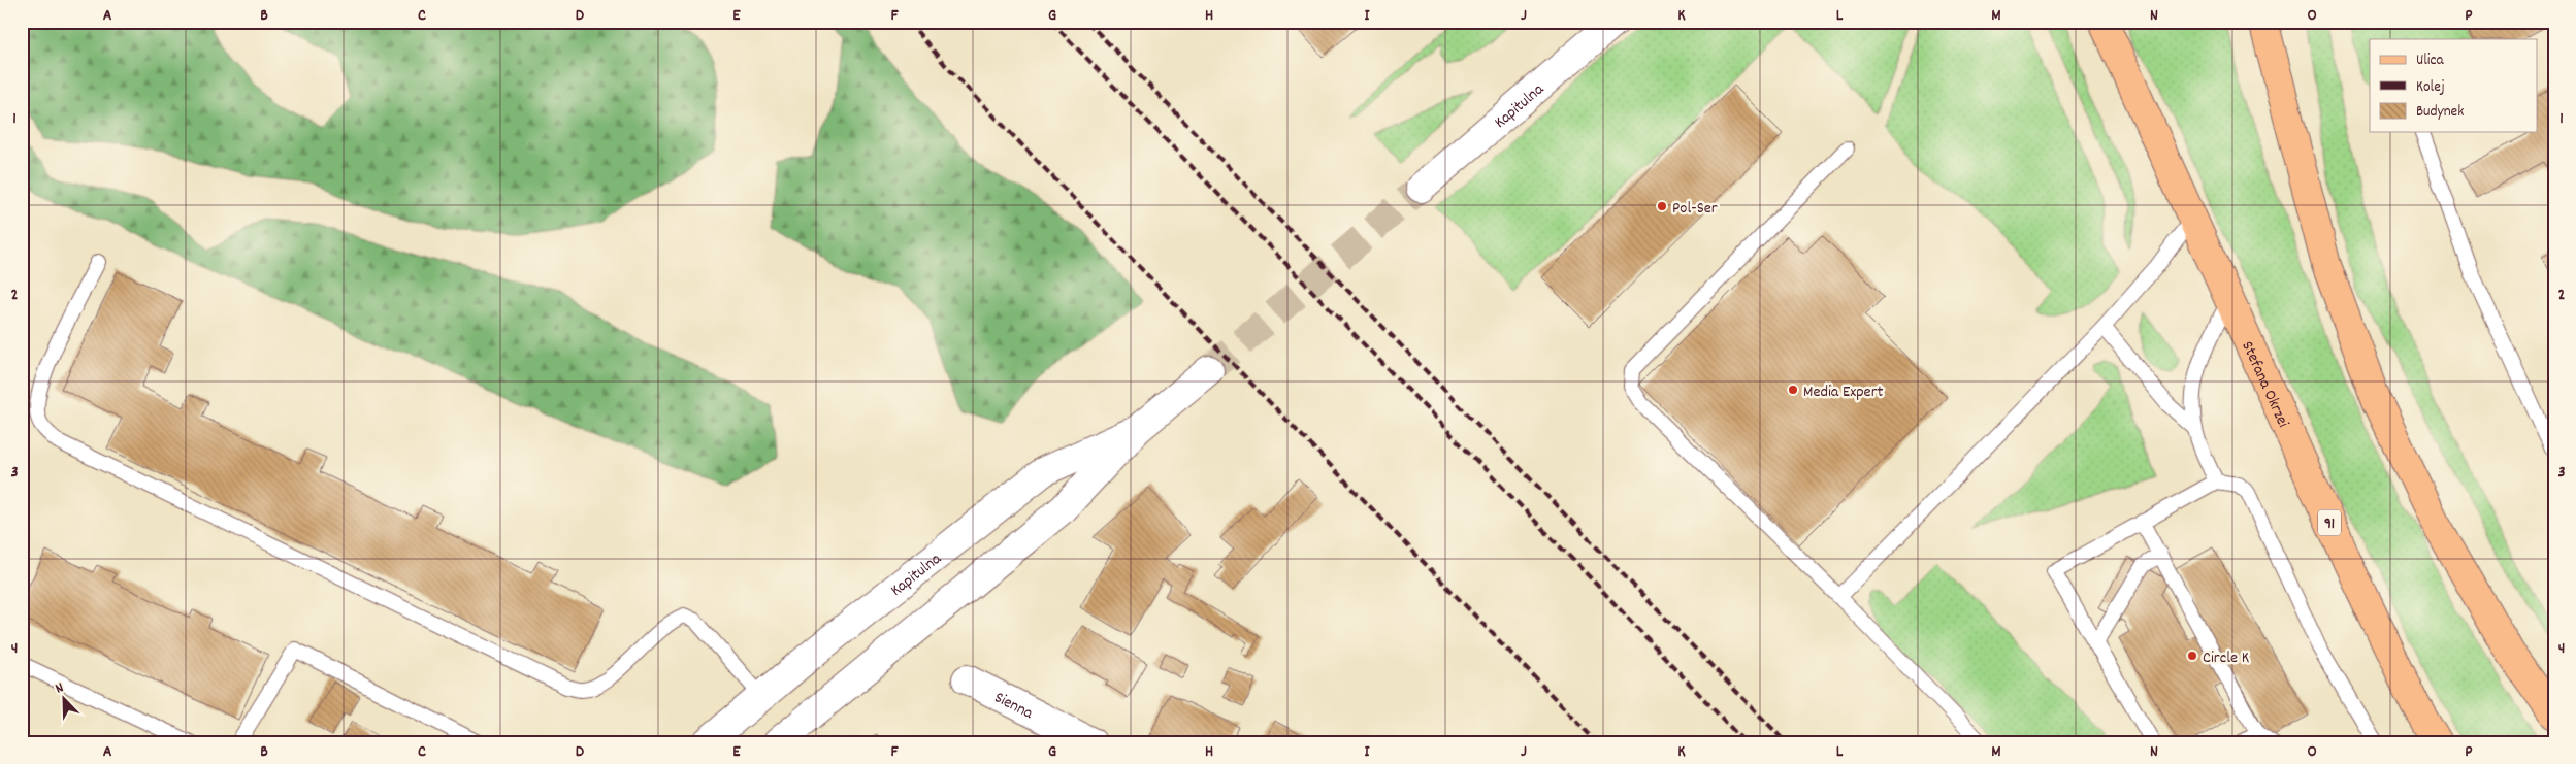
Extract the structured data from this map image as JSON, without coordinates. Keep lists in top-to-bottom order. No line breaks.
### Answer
{"streets":{"main road":["Stefana Okrzei","91"],"street":["Kapitulna","Sienna"]},"places":["Pol-Ser","Media Expert","Circle K"],"legend":["Ulica","Kolej","Budynek"],"north":"top left","grid":{"columns":["A","B","C","D","E","F","G","H","I","J","K","L","M","N","O","P"],"rows":["1","2","3","4"]}}
